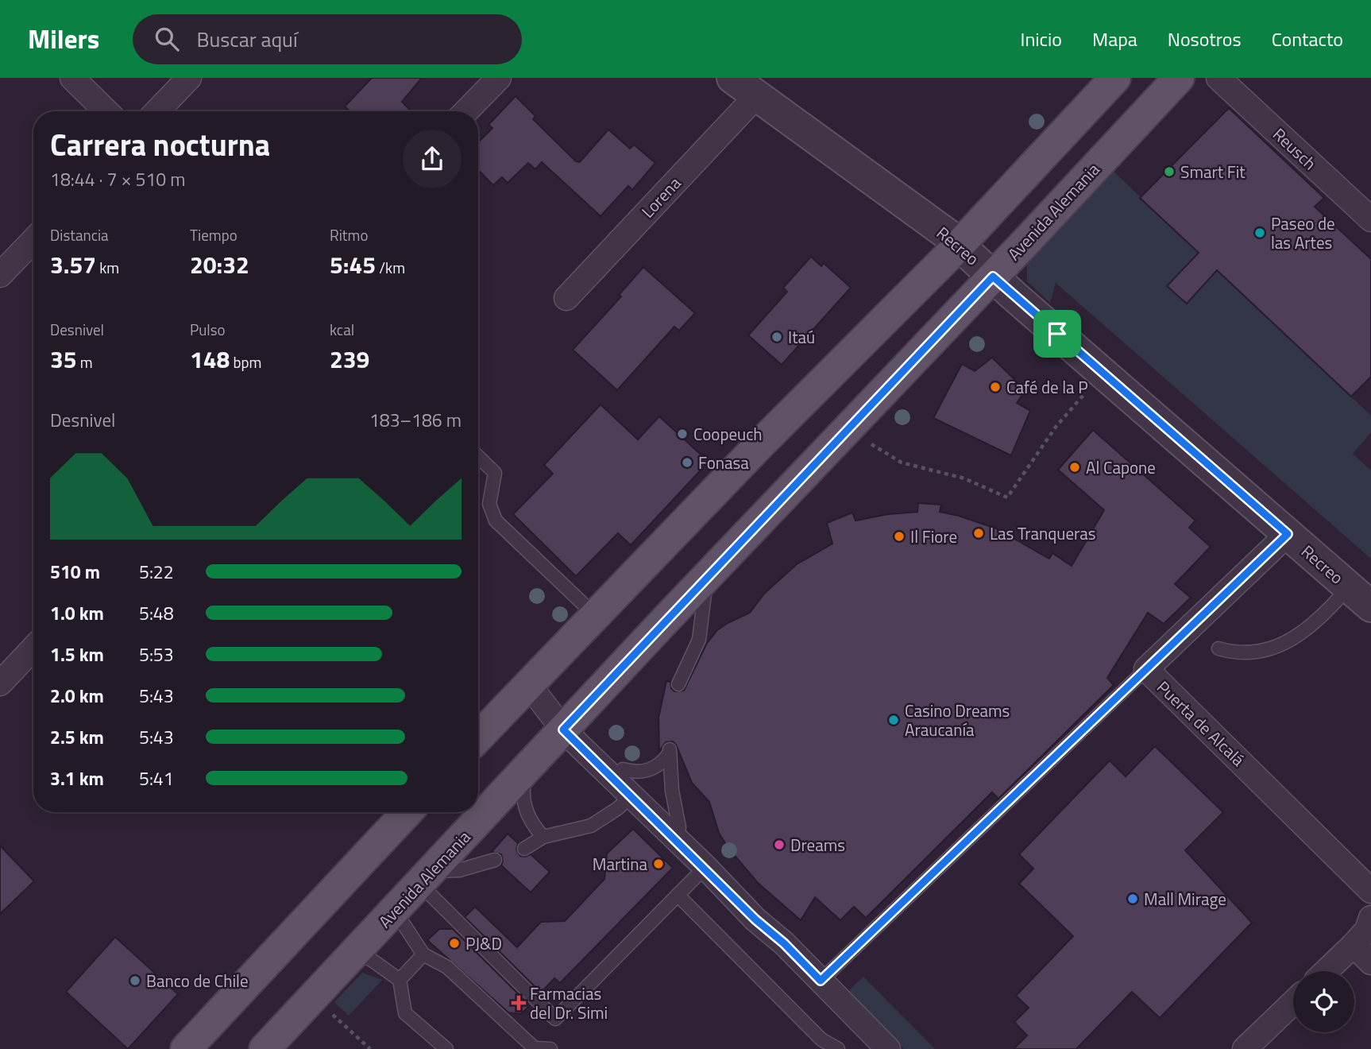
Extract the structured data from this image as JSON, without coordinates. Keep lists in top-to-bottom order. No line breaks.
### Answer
{"streets":{"main road":["Avenida Alemania"],"street":["Reusch","Lorena","Recreo","Puerta de Alcalá"]},"crossings":[["Lorena","Recreo"],["Avenida Alemania","Recreo"],["Recreo","Puerta de Alcalá"]],"places":{"other":["Smart Fit","Paseo de las Artes","Itaú","Café de la P","Coopeuch","Fonasa","Al Capone","Las Tranqueras","Il Fiore","Casino Dreams Araucanía","Dreams","Martina","Mall Mirage","PJ&D","Banco de Chile"],"health":["Farmacias del Dr. Simi"]},"page":{"header":"Milers","search":"Buscar aquí","nav":["Inicio","Mapa","Nosotros","Contacto"],"heading":["Carrera nocturna","18:44 · 7 × 510 m"],"stats":[["Distancia","3.57 km"],["Tiempo","20:32"],["Ritmo","5:45 /km"],["Desnivel","35 m"],["Pulso","148 bpm"],["kcal","239"]],"chart":["Desnivel","183–186 m"],"list":[{"name":"510 m","note":"5:22"},{"name":"1.0 km","note":"5:48"},{"name":"1.5 km","note":"5:53"},{"name":"2.0 km","note":"5:43"},{"name":"2.5 km","note":"5:43"},{"name":"3.1 km","note":"5:41"}]}}
